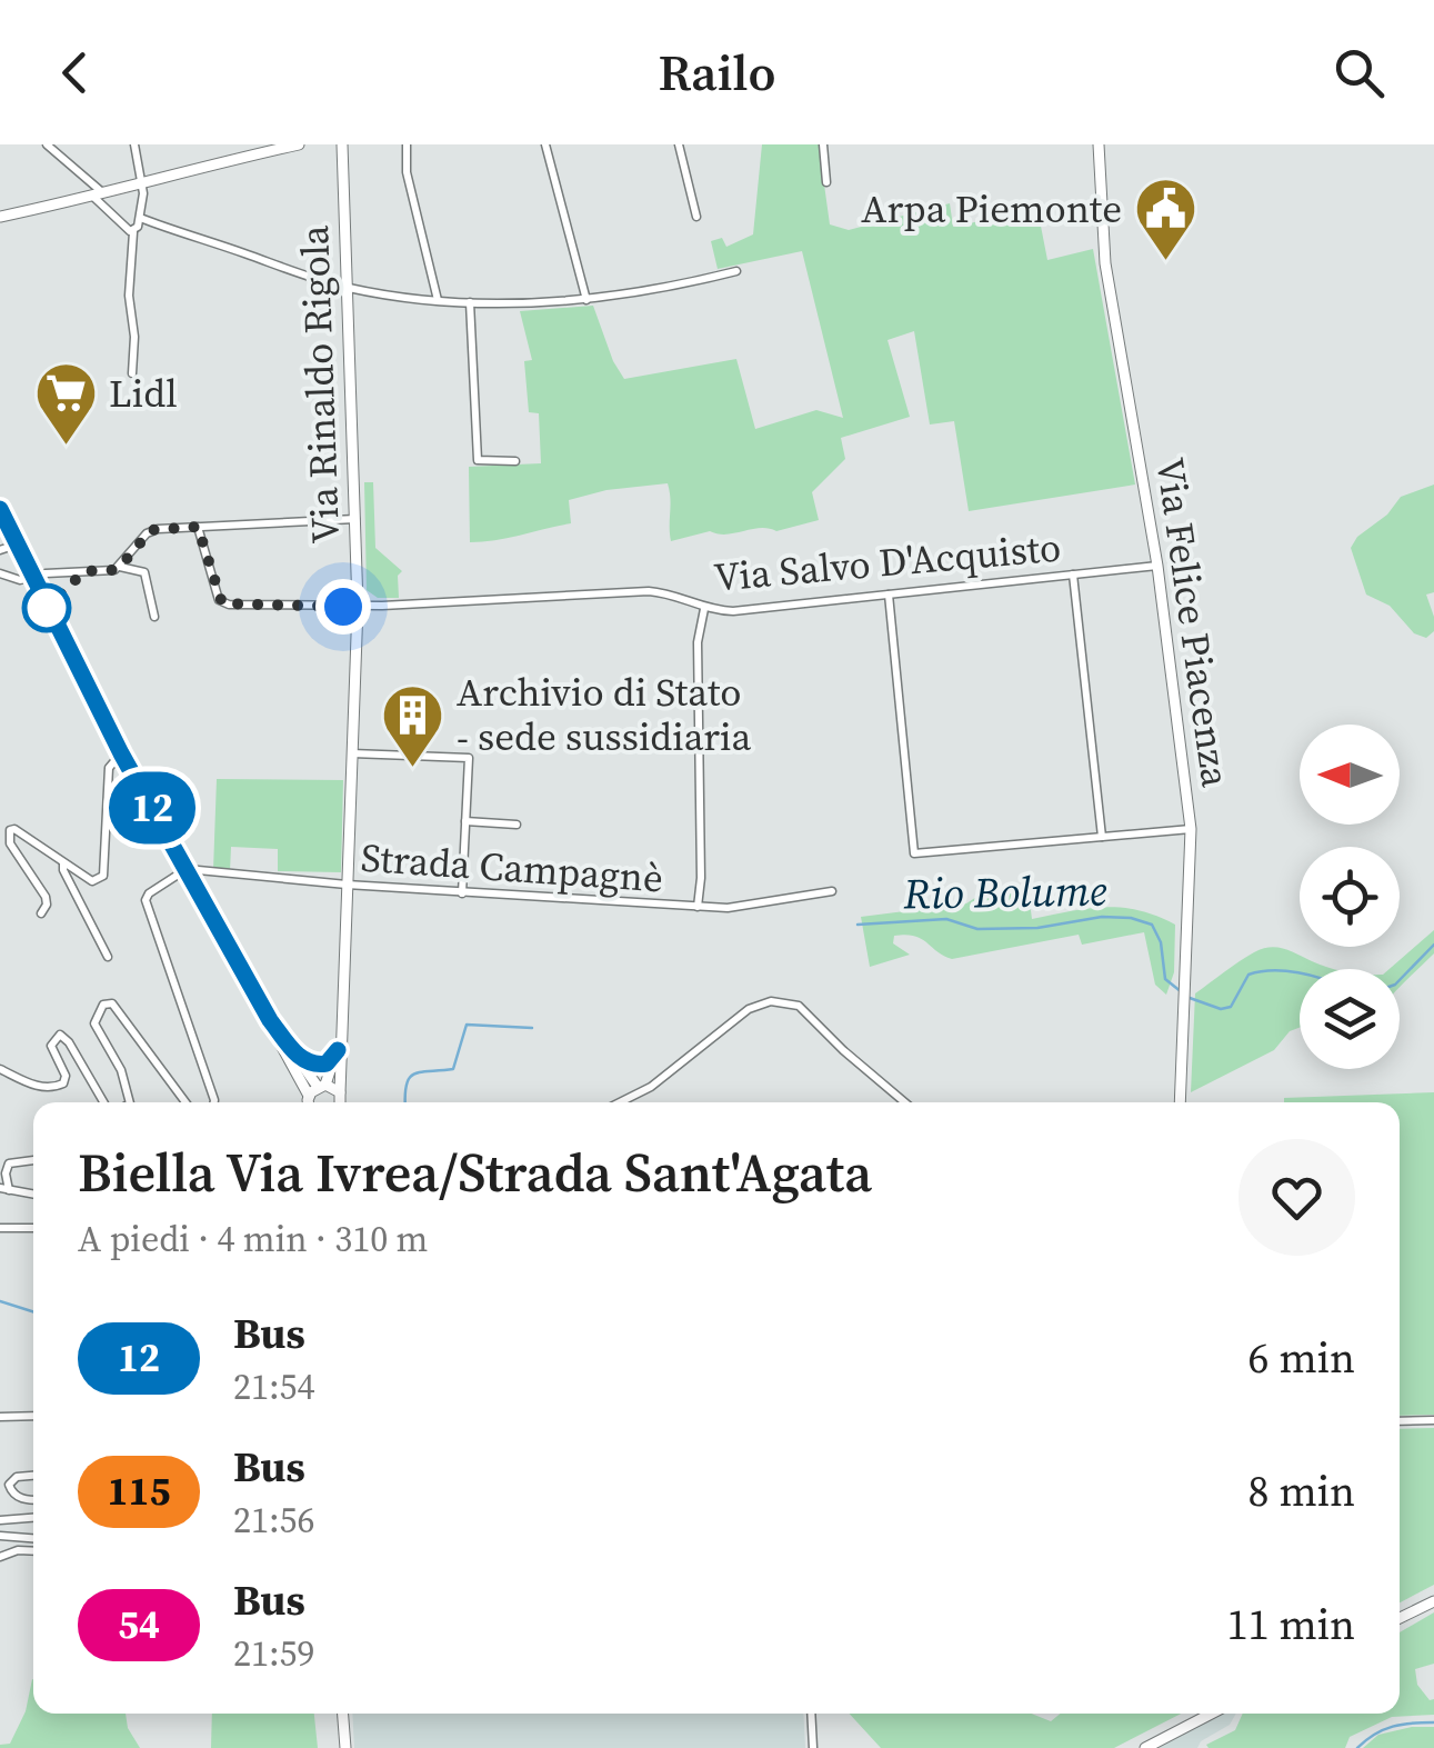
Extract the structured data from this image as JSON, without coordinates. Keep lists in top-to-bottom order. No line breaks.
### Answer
{"streets":{"street":["Via Rinaldo Rigola","Via Salvo D'Acquisto","Via Felice Piacenza","Strada Campagnè"]},"crossings":[["Via Rinaldo Rigola","Via Salvo D'Acquisto"],["Via Rinaldo Rigola","Strada Campagnè"],["Via Salvo D'Acquisto","Via Felice Piacenza"]],"water":["Rio Bolume"],"places":{"public building":["Arpa Piemonte"],"supermarket":["Lidl"],"building":["Archivio di Stato - sede sussidiaria"]},"lines":["bus line 12"],"north":"left","page":{"header":"Railo","on_map":"12","heading":["Biella Via Ivrea/Strada Sant'Agata","A piedi · 4 min · 310 m"],"list":[{"mark":"12","name":"Bus","note":"21:54","value":"6 min"},{"mark":"115","name":"Bus","note":"21:56","value":"8 min"},{"mark":"54","name":"Bus","note":"21:59","value":"11 min"}]}}
